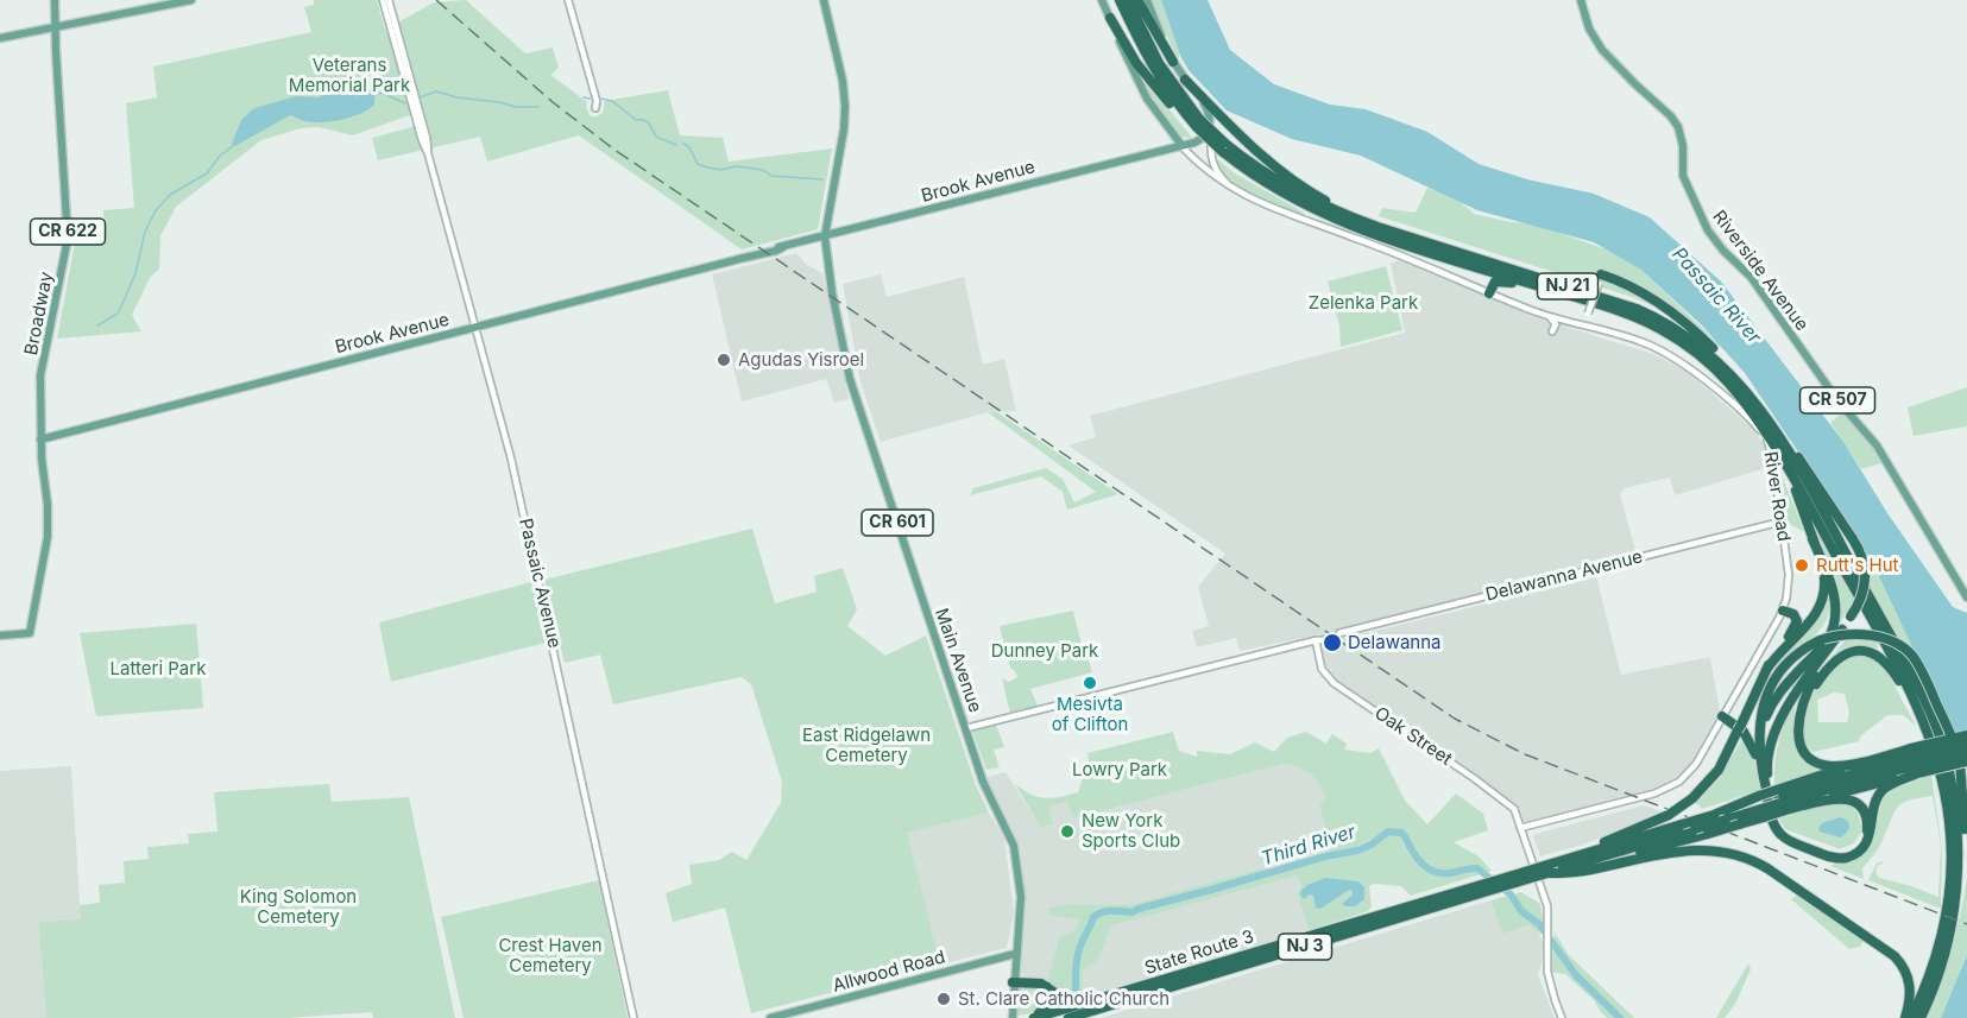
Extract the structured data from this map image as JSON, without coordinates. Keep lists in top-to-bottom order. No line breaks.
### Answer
{"streets":{"highway":["NJ 21","NJ 3","State Route 3"],"main road":["Brook Avenue","CR 622","Riverside Avenue","Broadway","CR 507","CR 601","Main Avenue","Allwood Road"],"street":["River Road","Delawanna Avenue","Passaic Avenue","Oak Street"]},"crossings":[["Brook Avenue","Broadway"],["Brook Avenue","River Road"],["Brook Avenue","Passaic Avenue"],["Brook Avenue","Main Avenue"],["River Road","Delawanna Avenue"],["River Road","Oak Street"],["Main Avenue","Oak Street"],["Main Avenue","Allwood Road"],["NJ 3","State Route 3"]],"water":["Passaic River","Third River"],"parks":["Veterans Memorial Park","Zelenka Park","Dunney Park","Latteri Park","East Ridgelawn Cemetery","Lowry Park","King Solomon Cemetery","Crest Haven Cemetery"],"places":["Agudas Yisroel","Rutt's Hut","Delawanna","Mesivta of Clifton","New York Sports Club","St. Clare Catholic Church"]}
